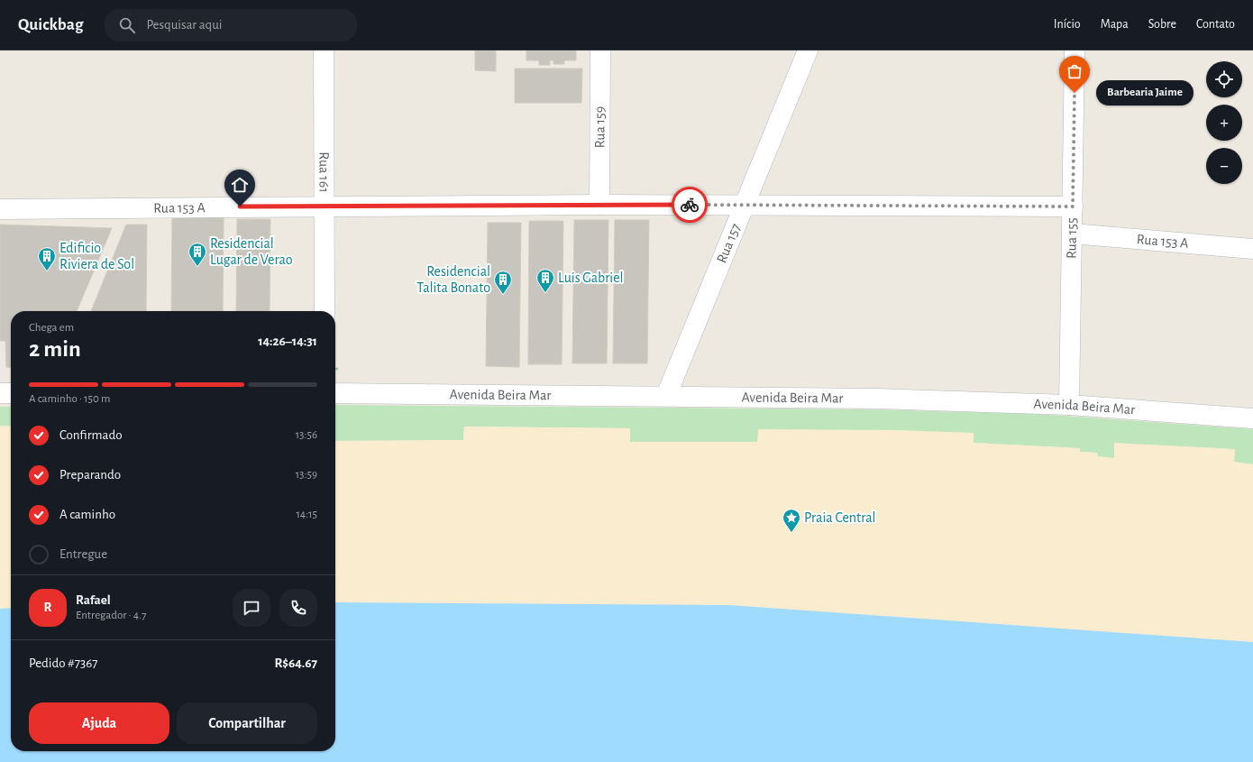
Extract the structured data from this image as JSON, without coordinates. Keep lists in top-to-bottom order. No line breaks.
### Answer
{"streets":{"street":["Rua 159","Rua 161","Rua 153 A","Rua 155","Rua 157","Avenida Beira Mar"]},"crossings":[["Rua 159","Rua 153 A"],["Rua 161","Rua 153 A"],["Rua 153 A","Rua 155"],["Rua 153 A","Rua 157"],["Rua 155","Avenida Beira Mar"],["Rua 157","Avenida Beira Mar"]],"places":{"other":["Barbearia Jaime"],"building":["Residencial Lugar de Verao","Edificio Riviera de Sol","Luis Gabriel","Residencial Talita Bonato"],"place":["Praia Central"]},"page":{"header":"Quickbag","search":"Pesquisar aqui","nav":["Início","Mapa","Sobre","Contato"],"map_buttons":["+","−"],"bubble":"Barbearia Jaime","heading":["2 min","Chega em","14:26–14:31"],"panel":["Rafael","Entregador · 4.7","Pedido #7367","R$64.67"],"bar":"A caminho · 150 m","list":[["Confirmado","13:56"],["Preparando","13:59"],["A caminho","14:15"],"Entregue"],"round":"R","buttons":["Ajuda","Compartilhar"]}}
